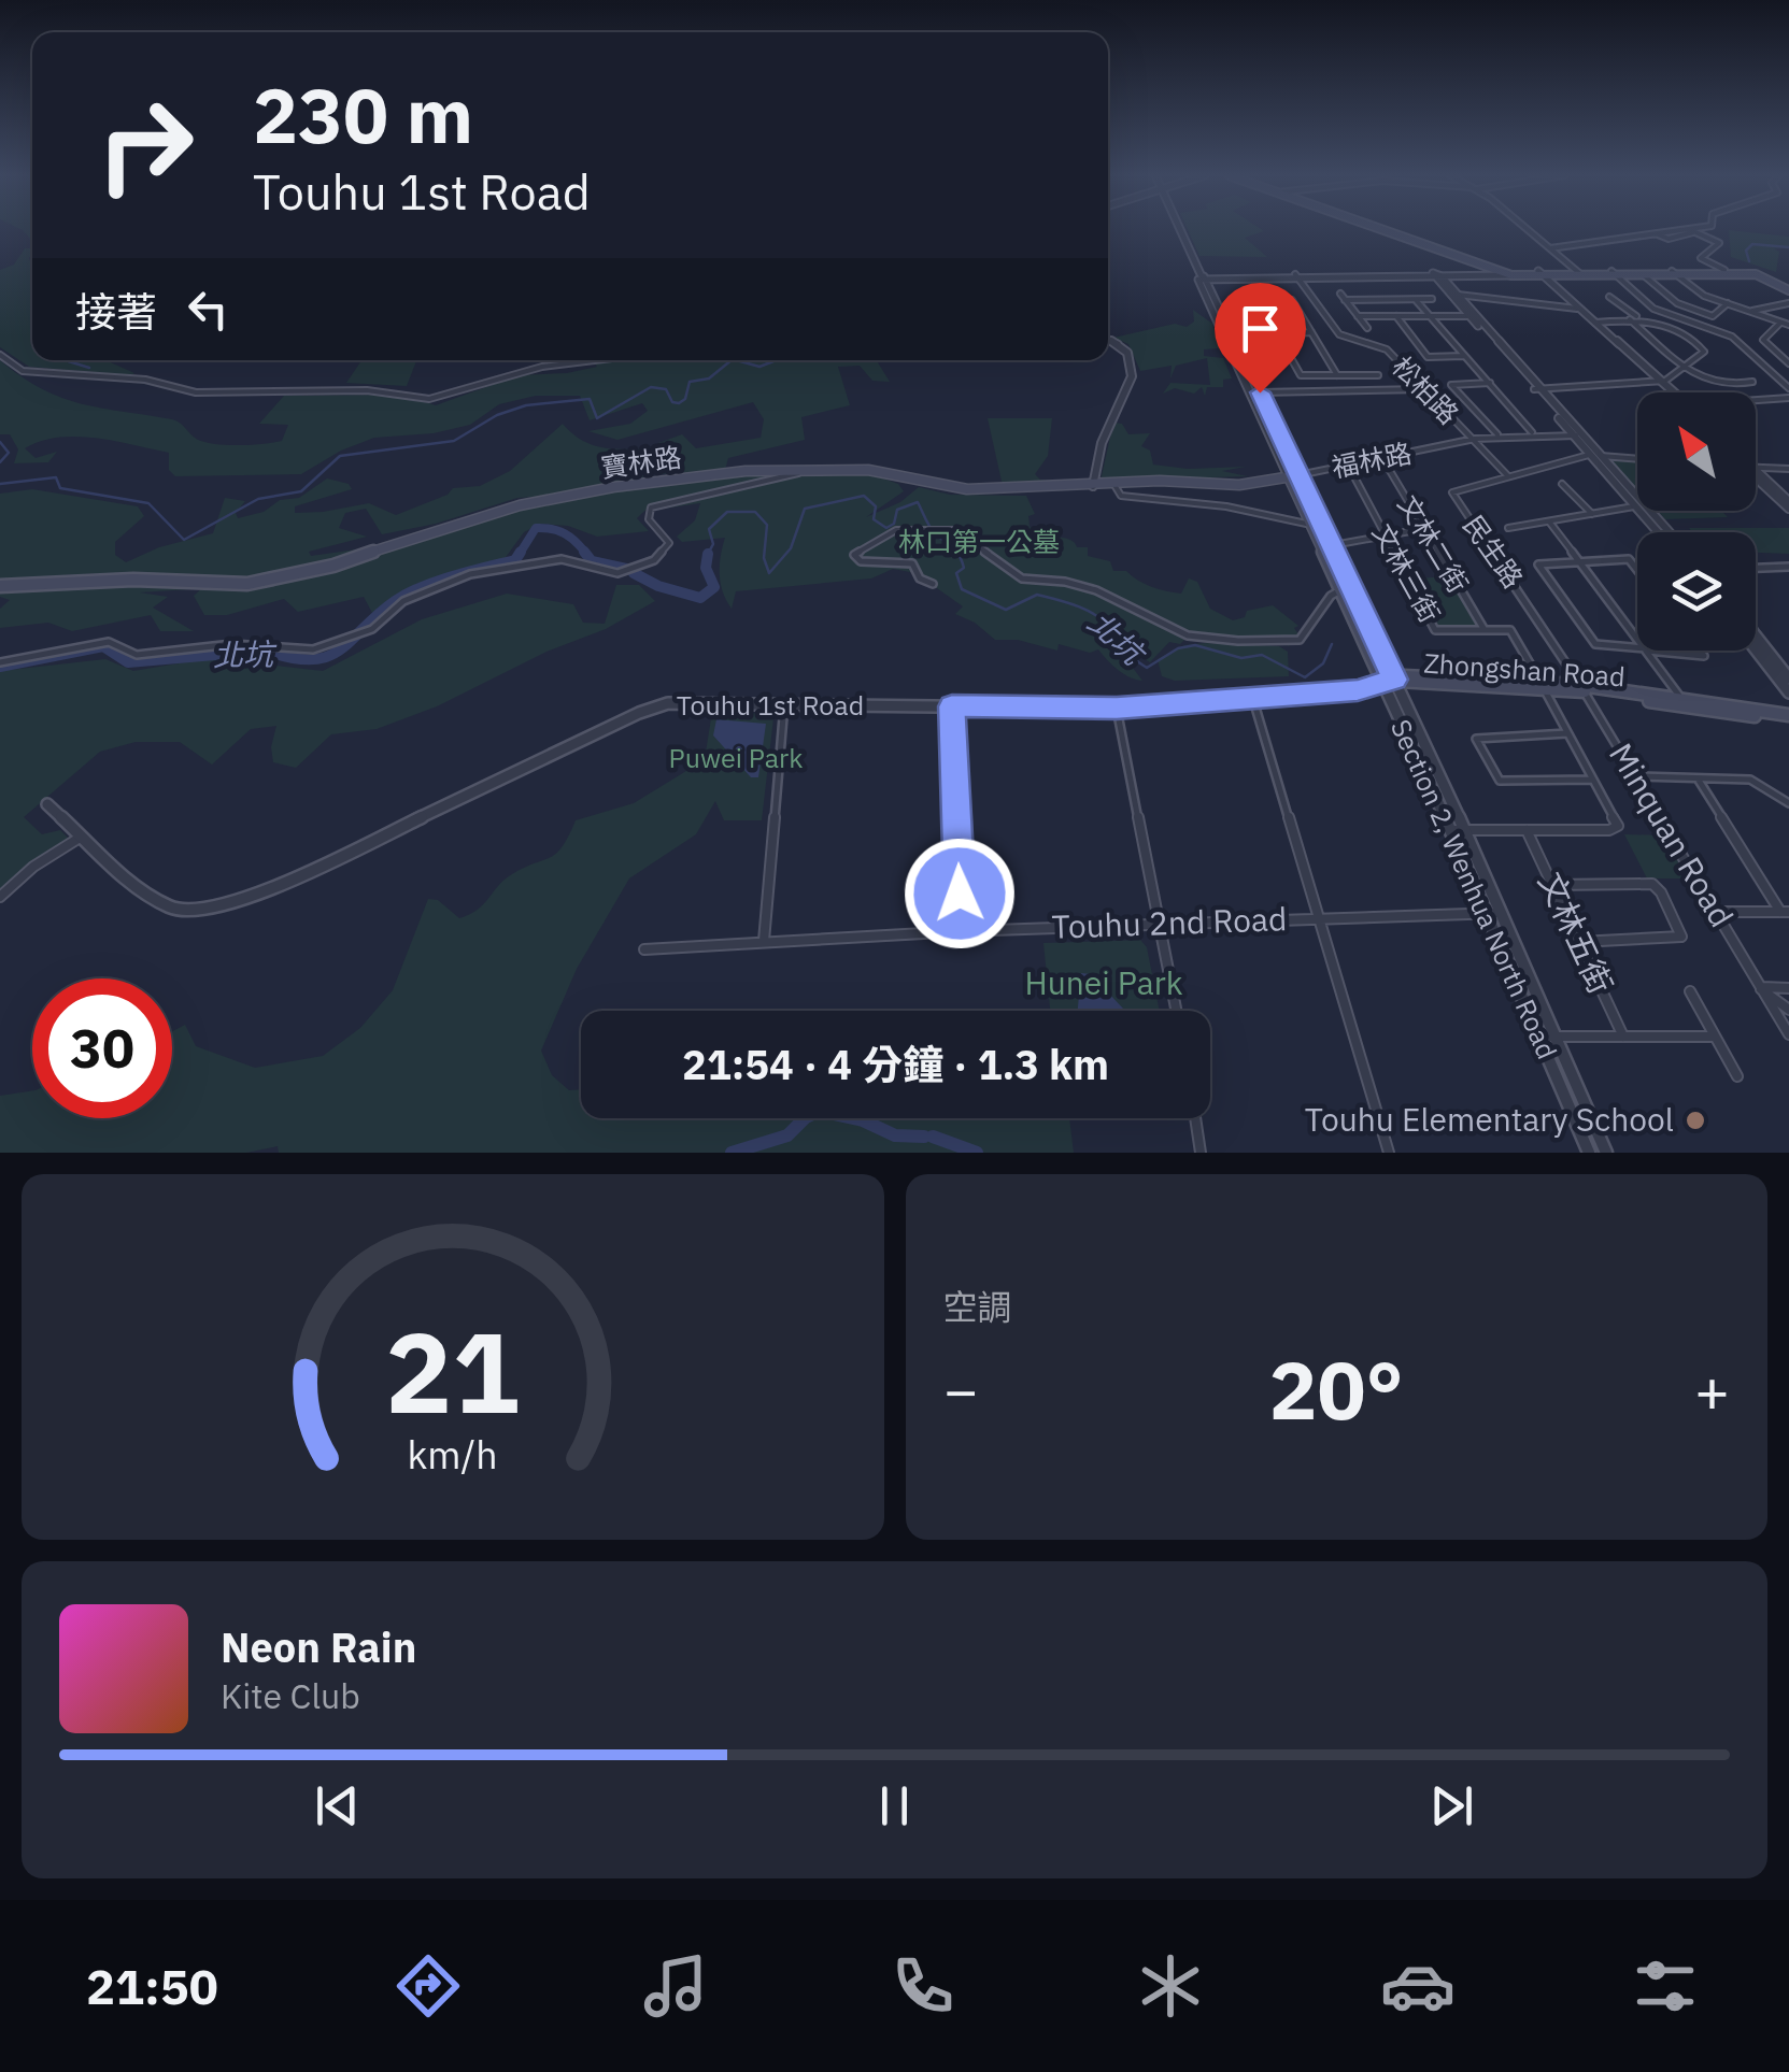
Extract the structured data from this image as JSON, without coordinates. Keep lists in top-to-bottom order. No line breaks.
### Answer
{"streets":{"main road":["寶林路","Zhongshan Road","Section 2, Wenhua North Road"],"street":["松柏路","福林路","文林二街","民生路","文林三街","Touhu 1st Road","Minquan Road","Touhu 2nd Road","文林五街"]},"crossings":[["松柏路","福林路"],["松柏路","民生路"],["福林路","寶林路"],["福林路","文林二街"],["福林路","文林三街"],["福林路","Section 2, Wenhua North Road"],["寶林路","Section 2, Wenhua North Road"],["文林二街","文林三街"],["民生路","Zhongshan Road"],["民生路","Minquan Road"],["文林三街","Zhongshan Road"],["Zhongshan Road","Touhu 1st Road"],["Zhongshan Road","Minquan Road"],["Zhongshan Road","Section 2, Wenhua North Road"],["Touhu 1st Road","Section 2, Wenhua North Road"],["Section 2, Wenhua North Road","Touhu 2nd Road"]],"water":["北坑"],"parks":["林口第一公墓","Puwei Park","Hunei Park"],"places":["Touhu Elementary School"],"north":"top left","page":{"turn":["230 m","Touhu 1st Road"],"then":"接著","limit":"30","trip":"21:54 · 4 分鐘 · 1.3 km","tile":"空調","heat":["−","20°","+"],"song":["Neon Rain","Kite Club"],"tabs":"21:50","gauge":["21","km/h"]}}
